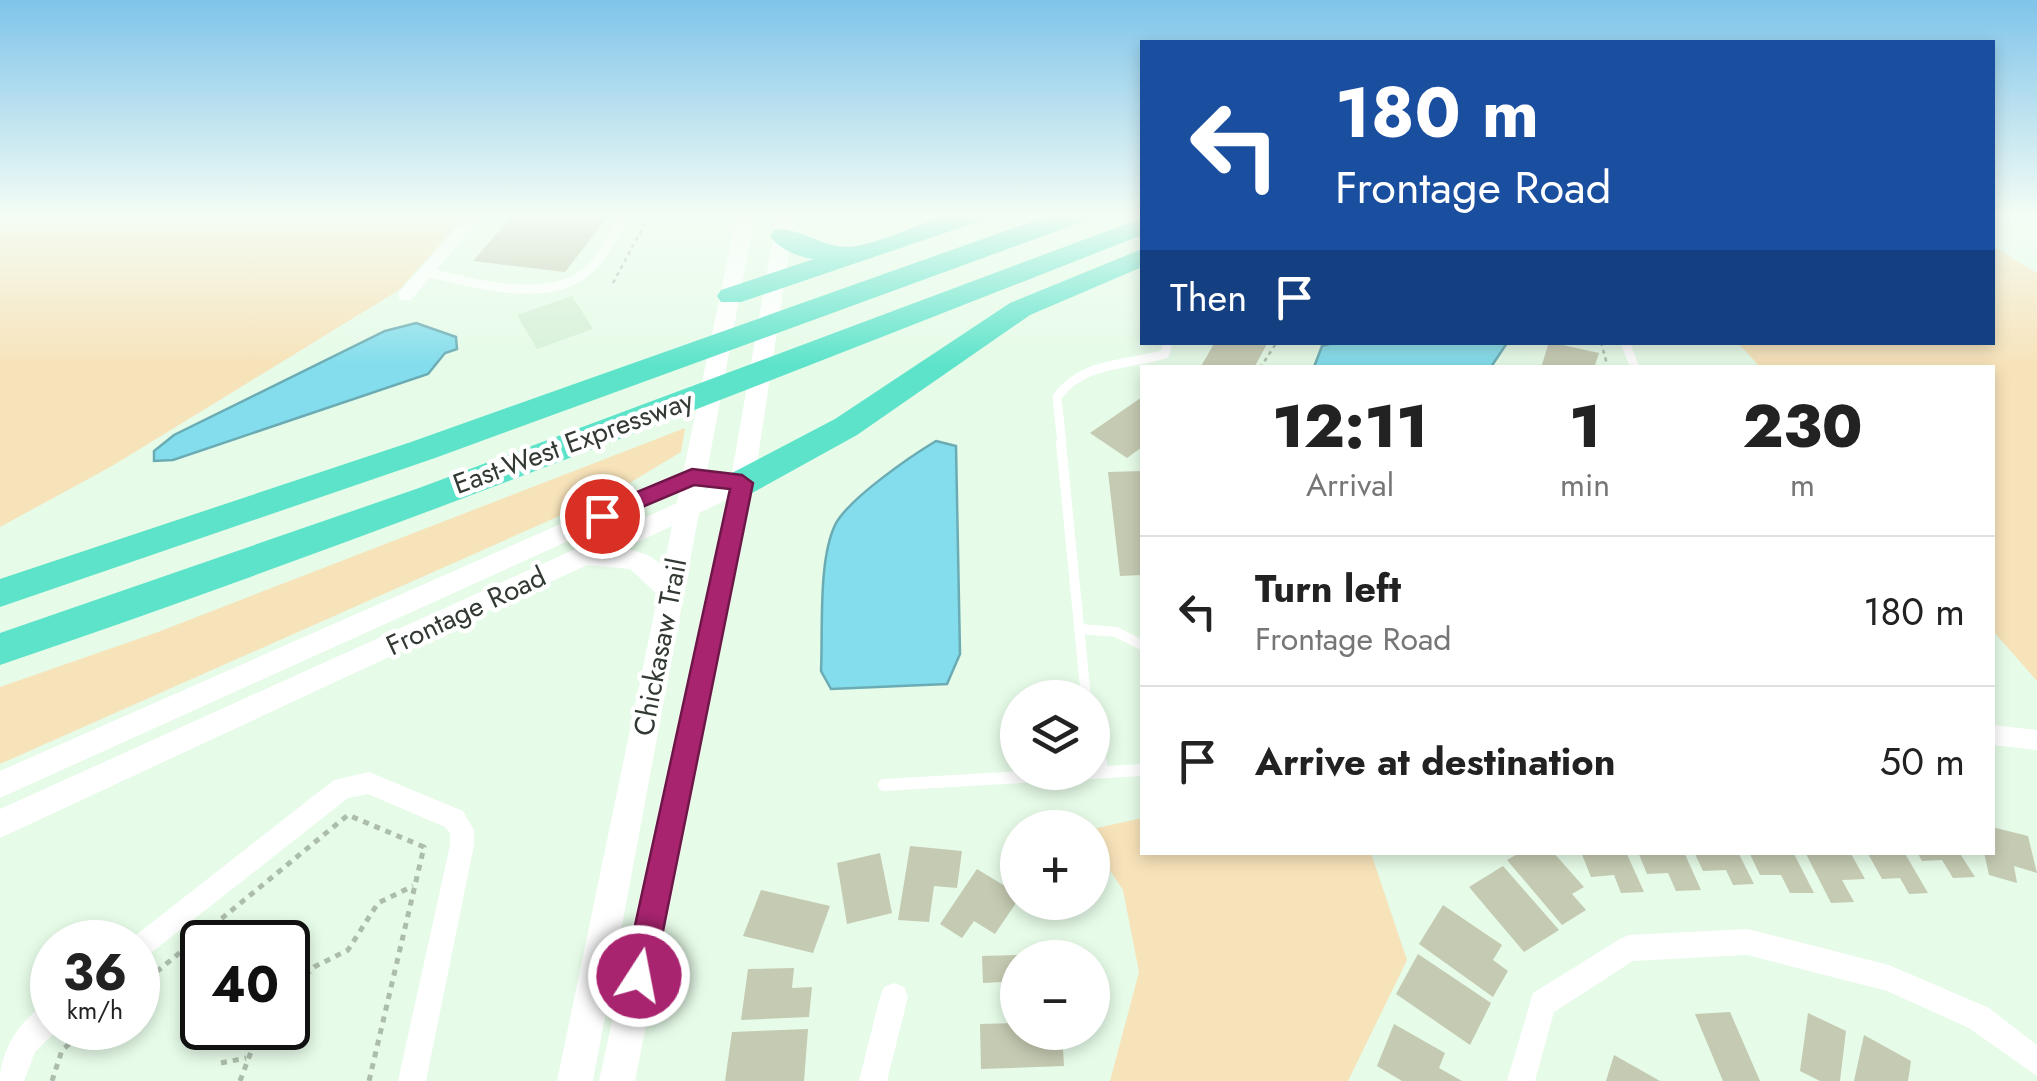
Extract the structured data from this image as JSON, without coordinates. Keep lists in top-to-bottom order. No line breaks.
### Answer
{"streets":{"highway":["East-West Expressway"],"street":["Frontage Road","Chickasaw Trail"]},"crossings":[["Frontage Road","Chickasaw Trail"]],"page":{"turn":["180 m","Frontage Road"],"then":"Then","eta":["12:11","Arrival","1","min","230","m"],"list":[{"name":"Turn left","note":"Frontage Road","value":"180 m"},{"name":"Arrive at destination","value":"50 m"}],"map_buttons":["+","−"],"speed":"36 km/h","limit":"40"}}
